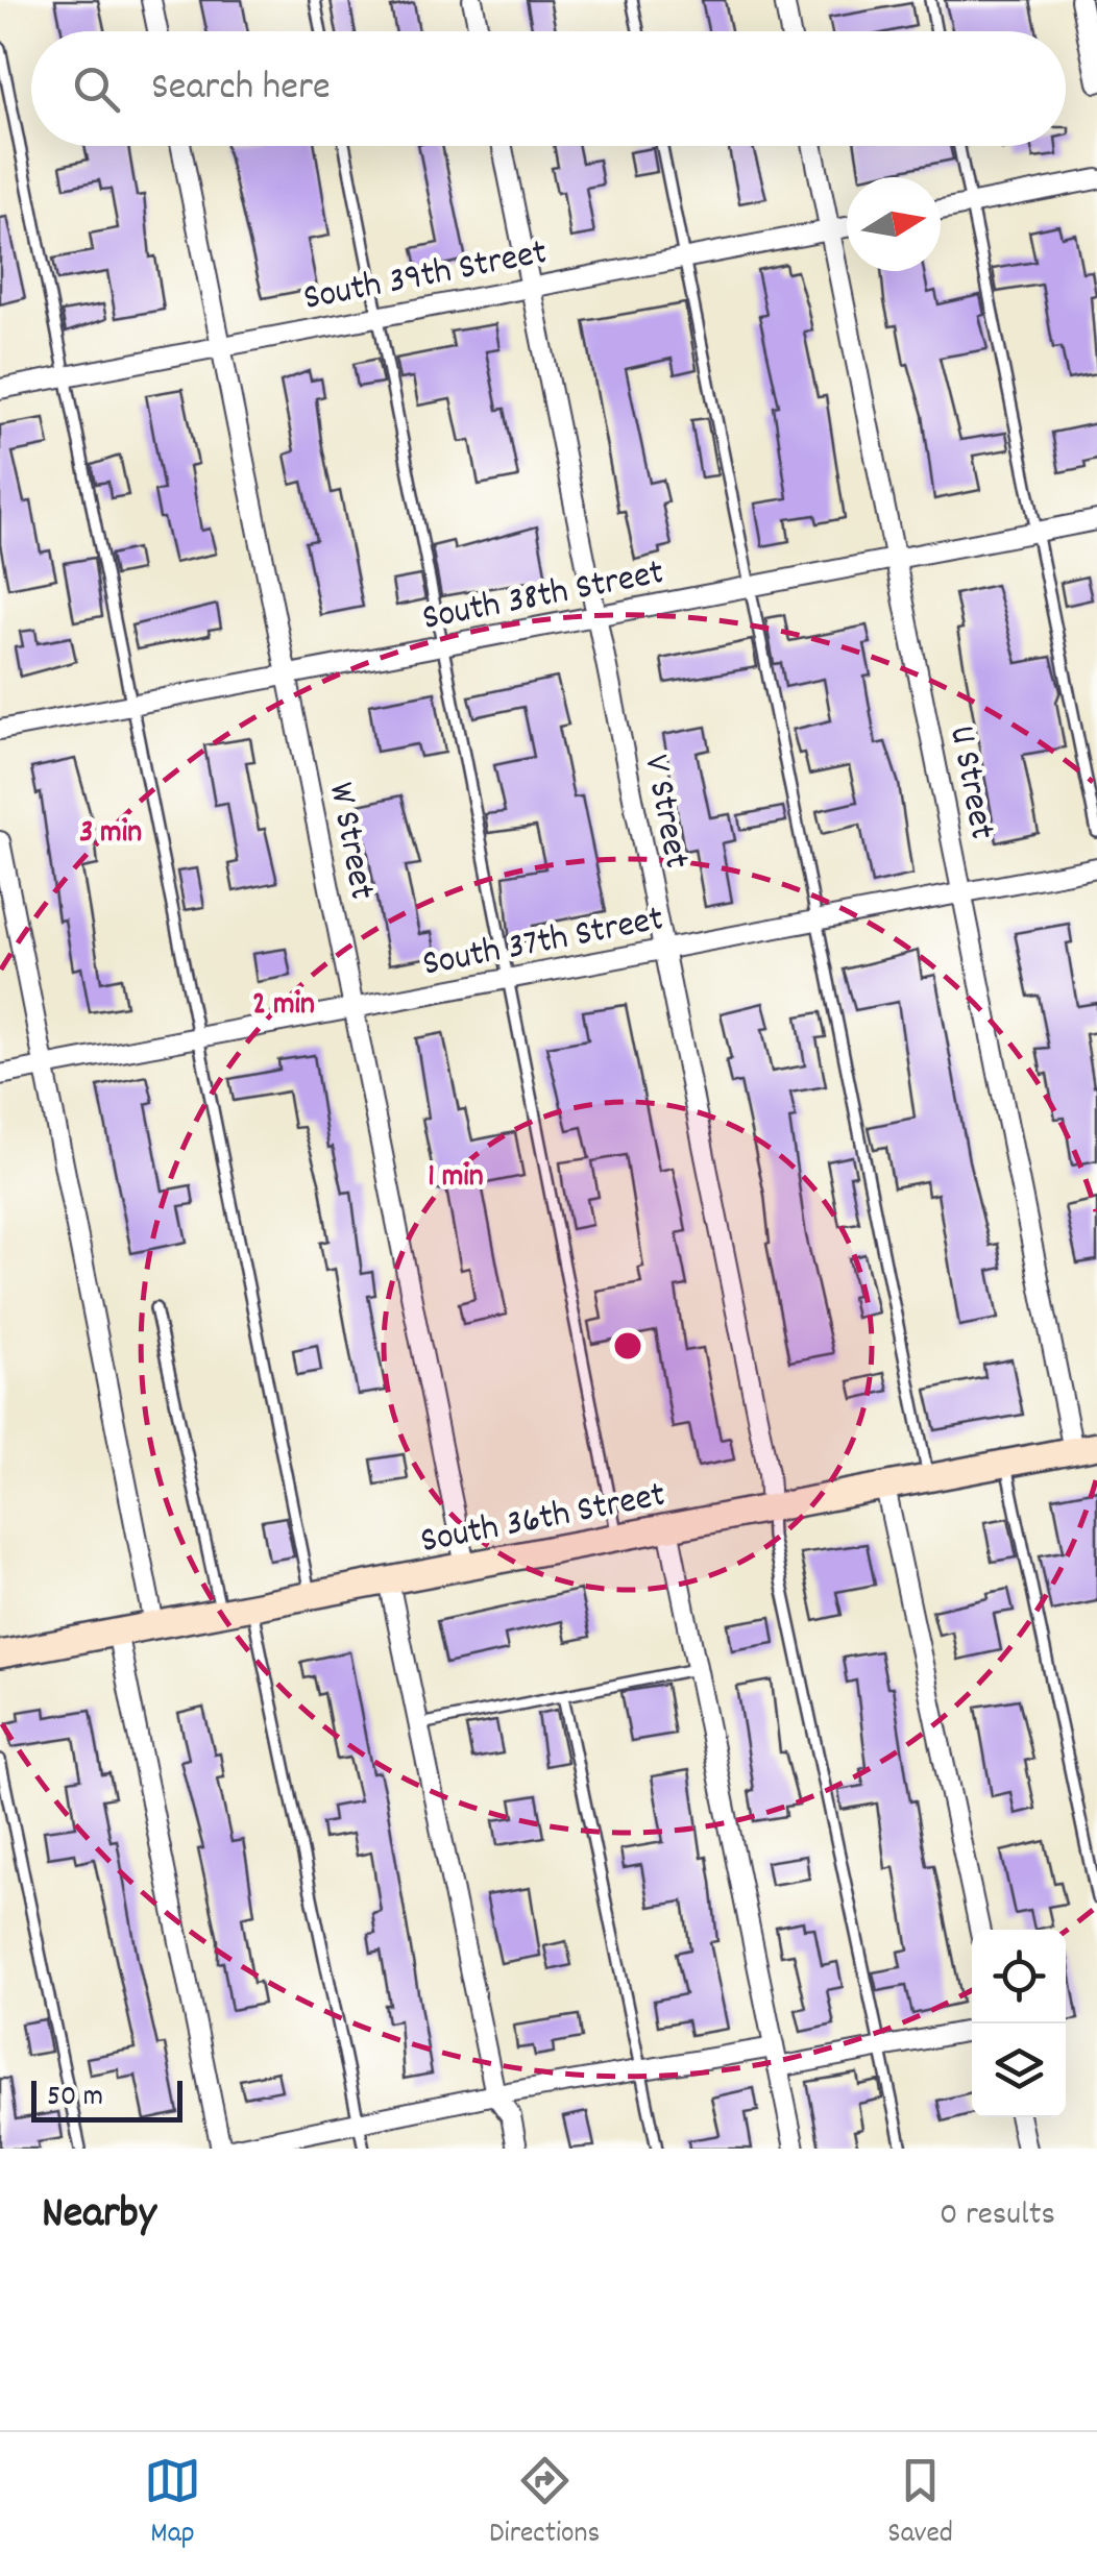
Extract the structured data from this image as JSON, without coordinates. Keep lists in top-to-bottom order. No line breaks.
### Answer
{"streets":{"main road":["South 36th Street"],"street":["South 39th Street","South 38th Street","U Street","V Street","W Street","South 37th Street"]},"crossings":[["South 39th Street","U Street"],["South 39th Street","V Street"],["South 39th Street","W Street"],["South 38th Street","U Street"],["South 38th Street","V Street"],["South 38th Street","W Street"],["U Street","South 37th Street"],["U Street","South 36th Street"],["V Street","South 37th Street"],["V Street","South 36th Street"],["W Street","South 37th Street"],["W Street","South 36th Street"]],"scale_bar":"50 m","north":"right","page":{"search":"Search here","scale":"50 m","heading":["Nearby","0 results"],"nav":["Map","Directions","Saved"]},"rings":["3 min","2 min","1 min"]}
